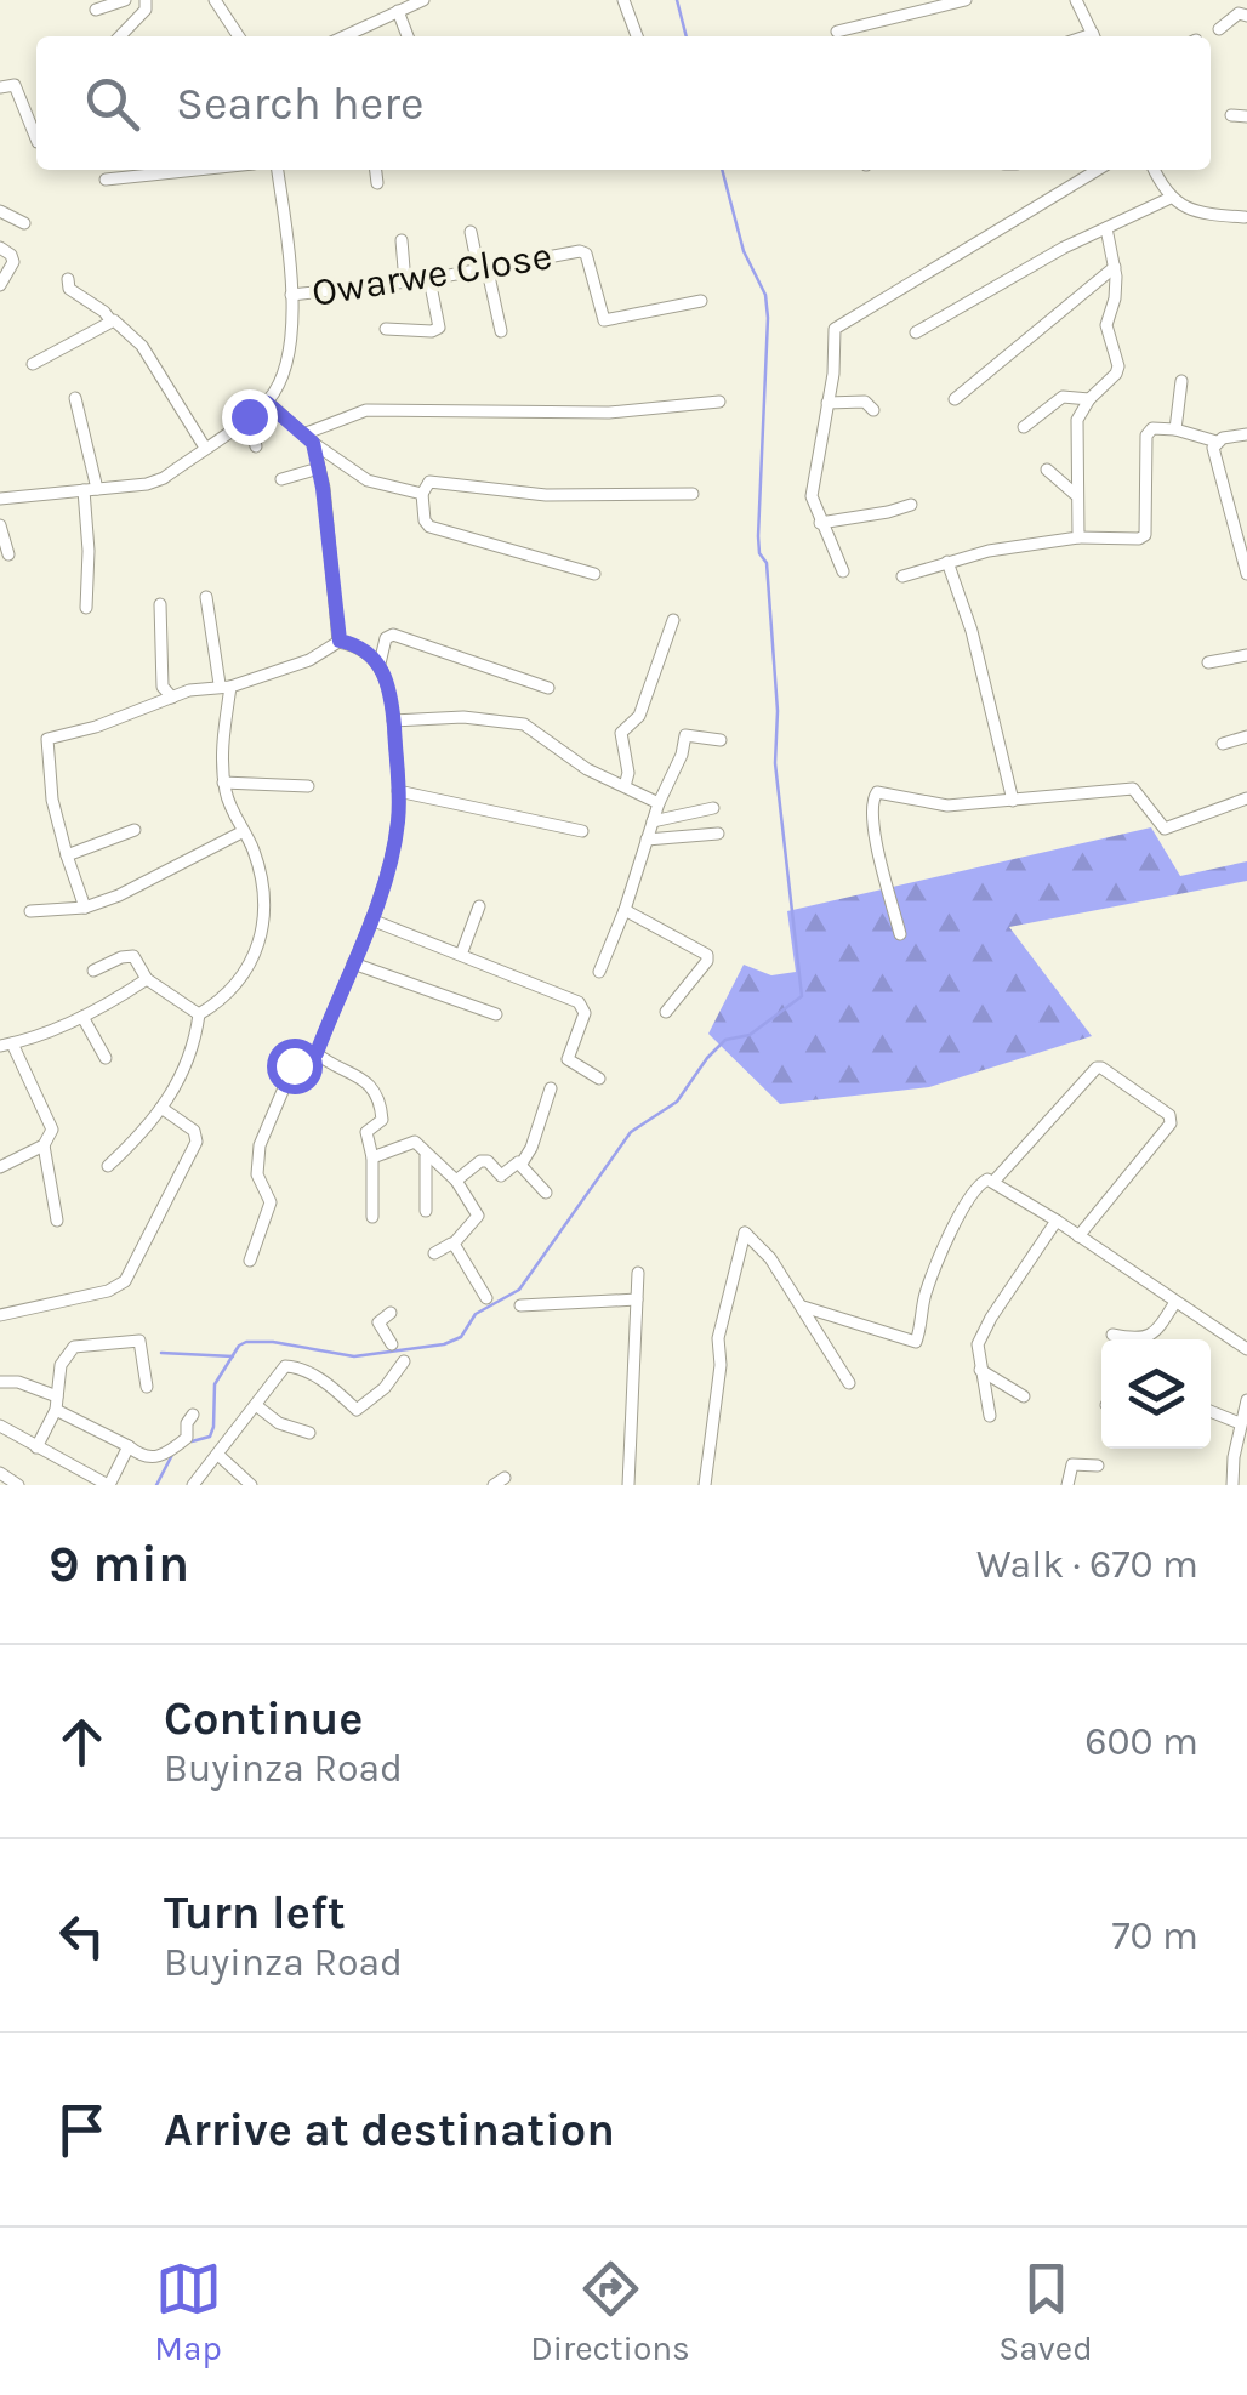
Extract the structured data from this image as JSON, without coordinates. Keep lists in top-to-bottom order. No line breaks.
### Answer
{"streets":{"street":["Owarwe Close"]},"page":{"search":"Search here","heading":["9 min","Walk · 670 m"],"list":[["Continue","Buyinza Road","600 m"],["Turn left","Buyinza Road","70 m"],"Arrive at destination"],"nav":["Map","Directions","Saved"]}}
